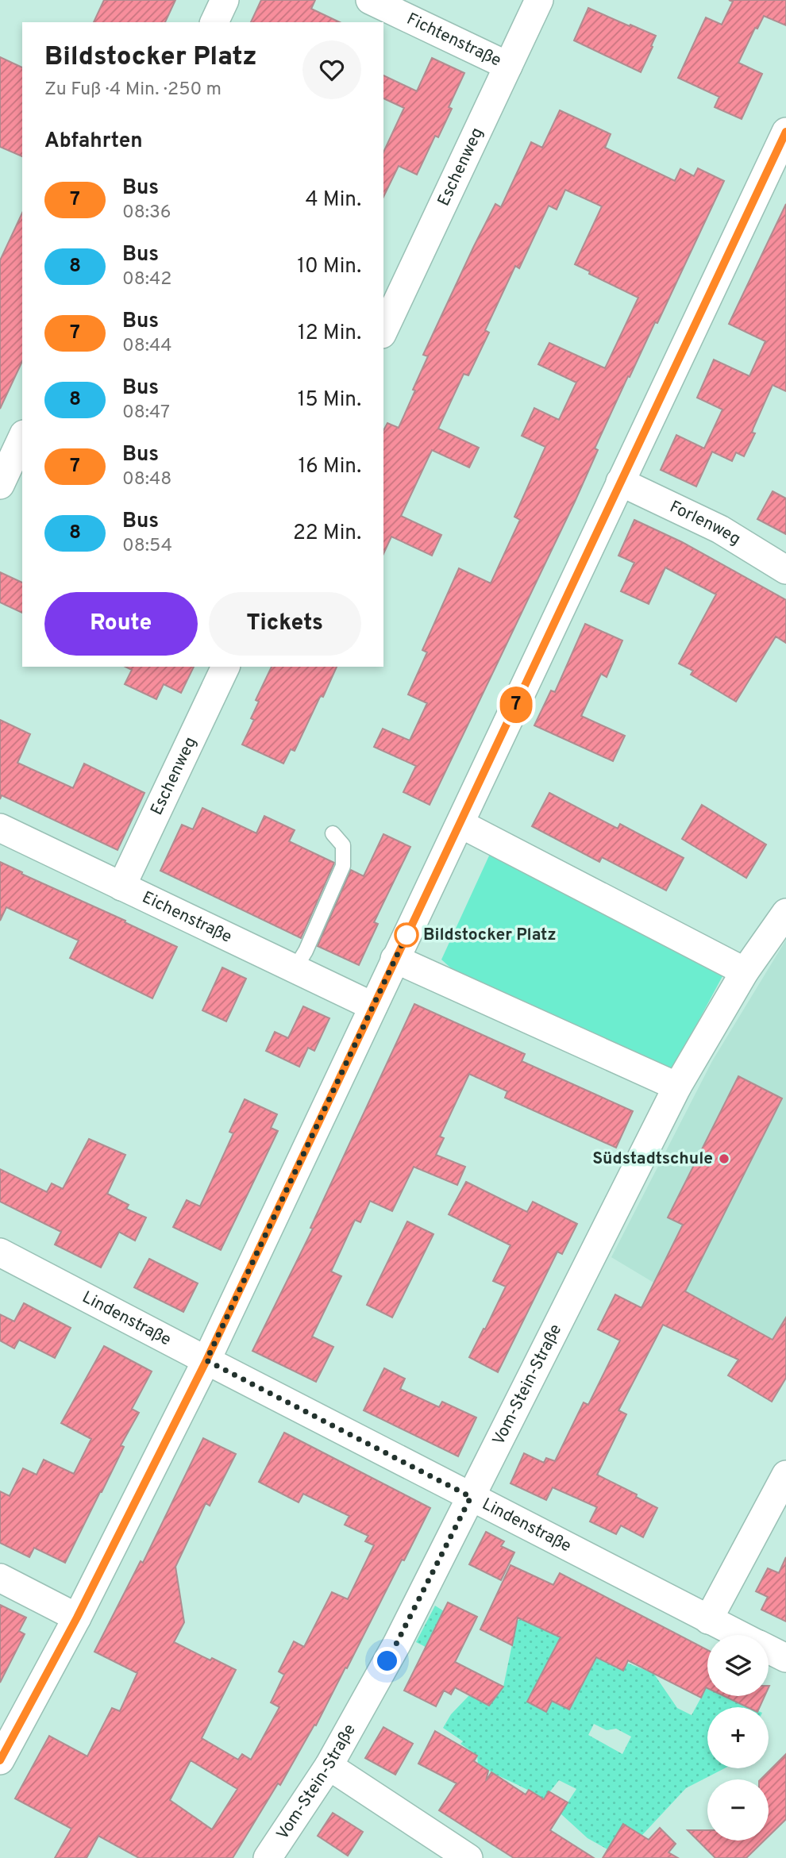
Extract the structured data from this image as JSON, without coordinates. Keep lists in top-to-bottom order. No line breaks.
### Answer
{"streets":{"street":["Fichtenstraße","Eschenweg","Forlenweg","Eichenstraße","Lindenstraße","Vom-Stein-Straße"]},"crossings":[["Fichtenstraße","Eschenweg"],["Eschenweg","Eichenstraße"],["Lindenstraße","Vom-Stein-Straße"]],"places":["Bildstocker Platz","Südstadtschule"],"lines":["bus line 7"],"page":{"on_map":"7","heading":[["Bildstocker Platz","Zu Fuß · 4 Min. · 250 m"],"Abfahrten"],"list":[{"mark":"7","name":"Bus","note":"08:36","value":"4 Min."},{"mark":"8","name":"Bus","note":"08:42","value":"10 Min."},{"mark":"7","name":"Bus","note":"08:44","value":"12 Min."},{"mark":"8","name":"Bus","note":"08:47","value":"15 Min."},{"mark":"7","name":"Bus","note":"08:48","value":"16 Min."},{"mark":"8","name":"Bus","note":"08:54","value":"22 Min."}],"buttons":["Route","Tickets"],"map_buttons":["+","−"]}}
